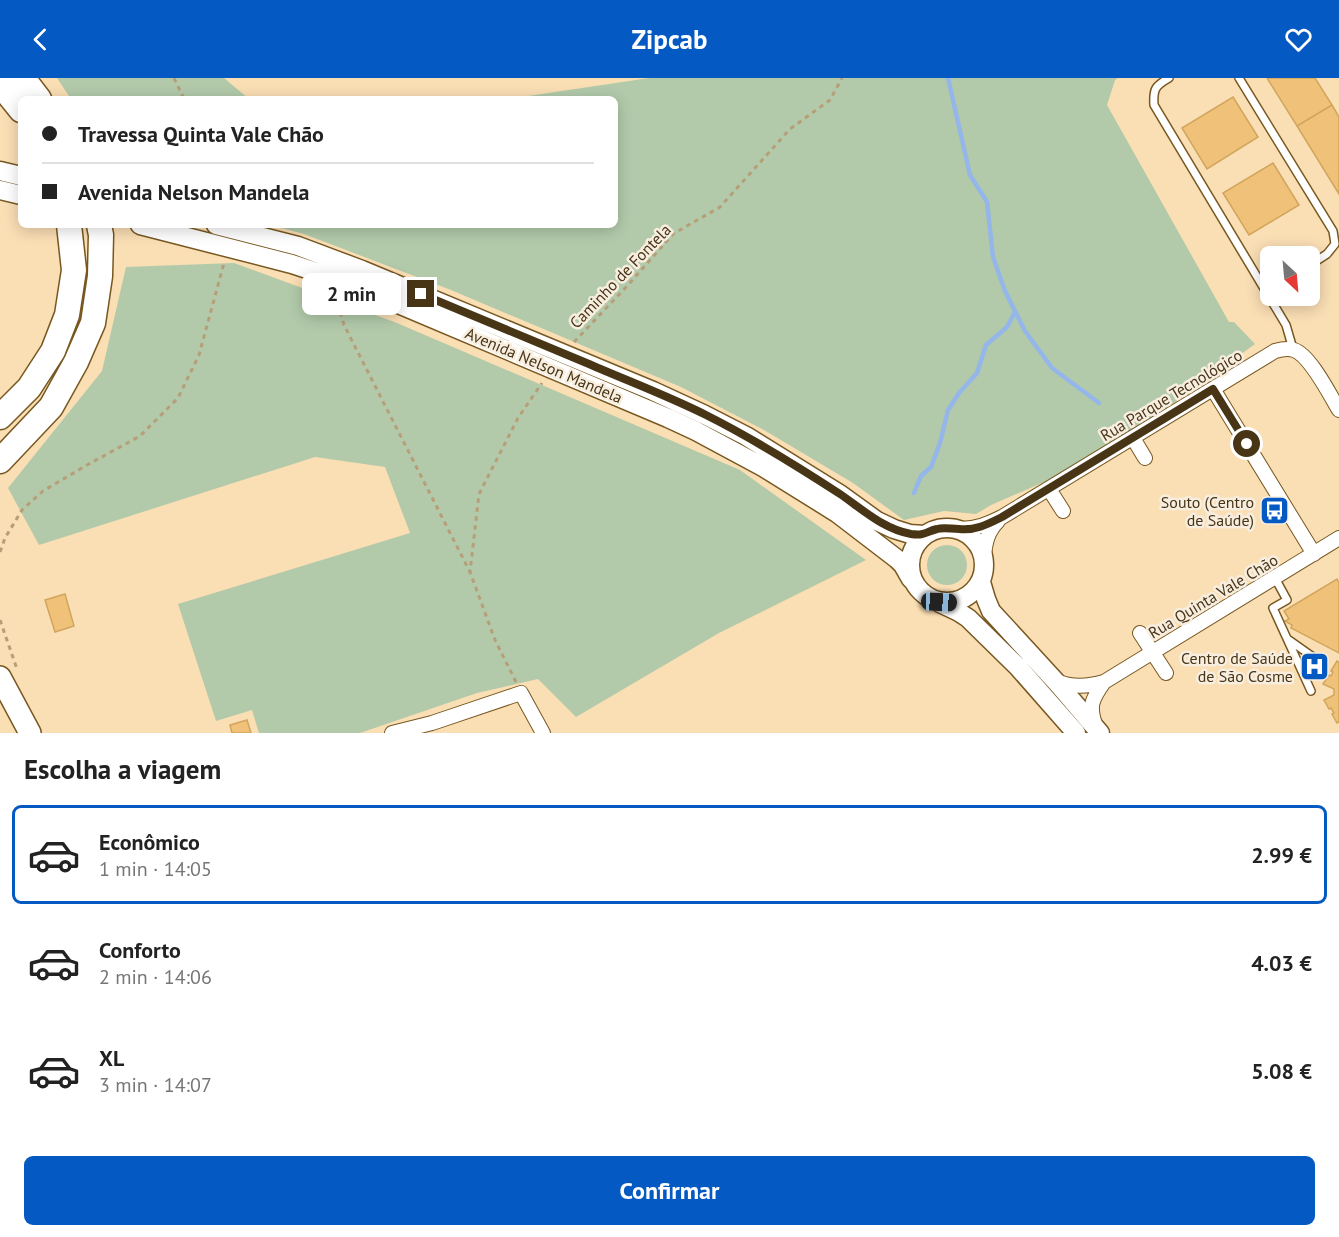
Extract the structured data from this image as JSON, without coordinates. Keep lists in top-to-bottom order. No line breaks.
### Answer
{"streets":{"main road":["Avenida Nelson Mandela"],"street":["Rua Parque Tecnológico","Rua Quinta Vale Chão"],"path":["Caminho de Fontela"]},"crossings":[["Avenida Nelson Mandela","Rua Parque Tecnológico"]],"places":{"bus stop":["Souto (Centro de Saúde)"],"hospital":["Centro de Saúde de São Cosme"]},"north":"bottom right","page":{"header":"Zipcab","banner":["Travessa Quinta Vale Chão","Avenida Nelson Mandela"],"bubble":"2 min","heading":"Escolha a viagem","list":[{"name":"Econômico","note":"1 min · 14:05","value":"2.99 €"},{"name":"Conforto","note":"2 min · 14:06","value":"4.03 €"},{"name":"XL","note":"3 min · 14:07","value":"5.08 €"}],"buttons":"Confirmar"}}
